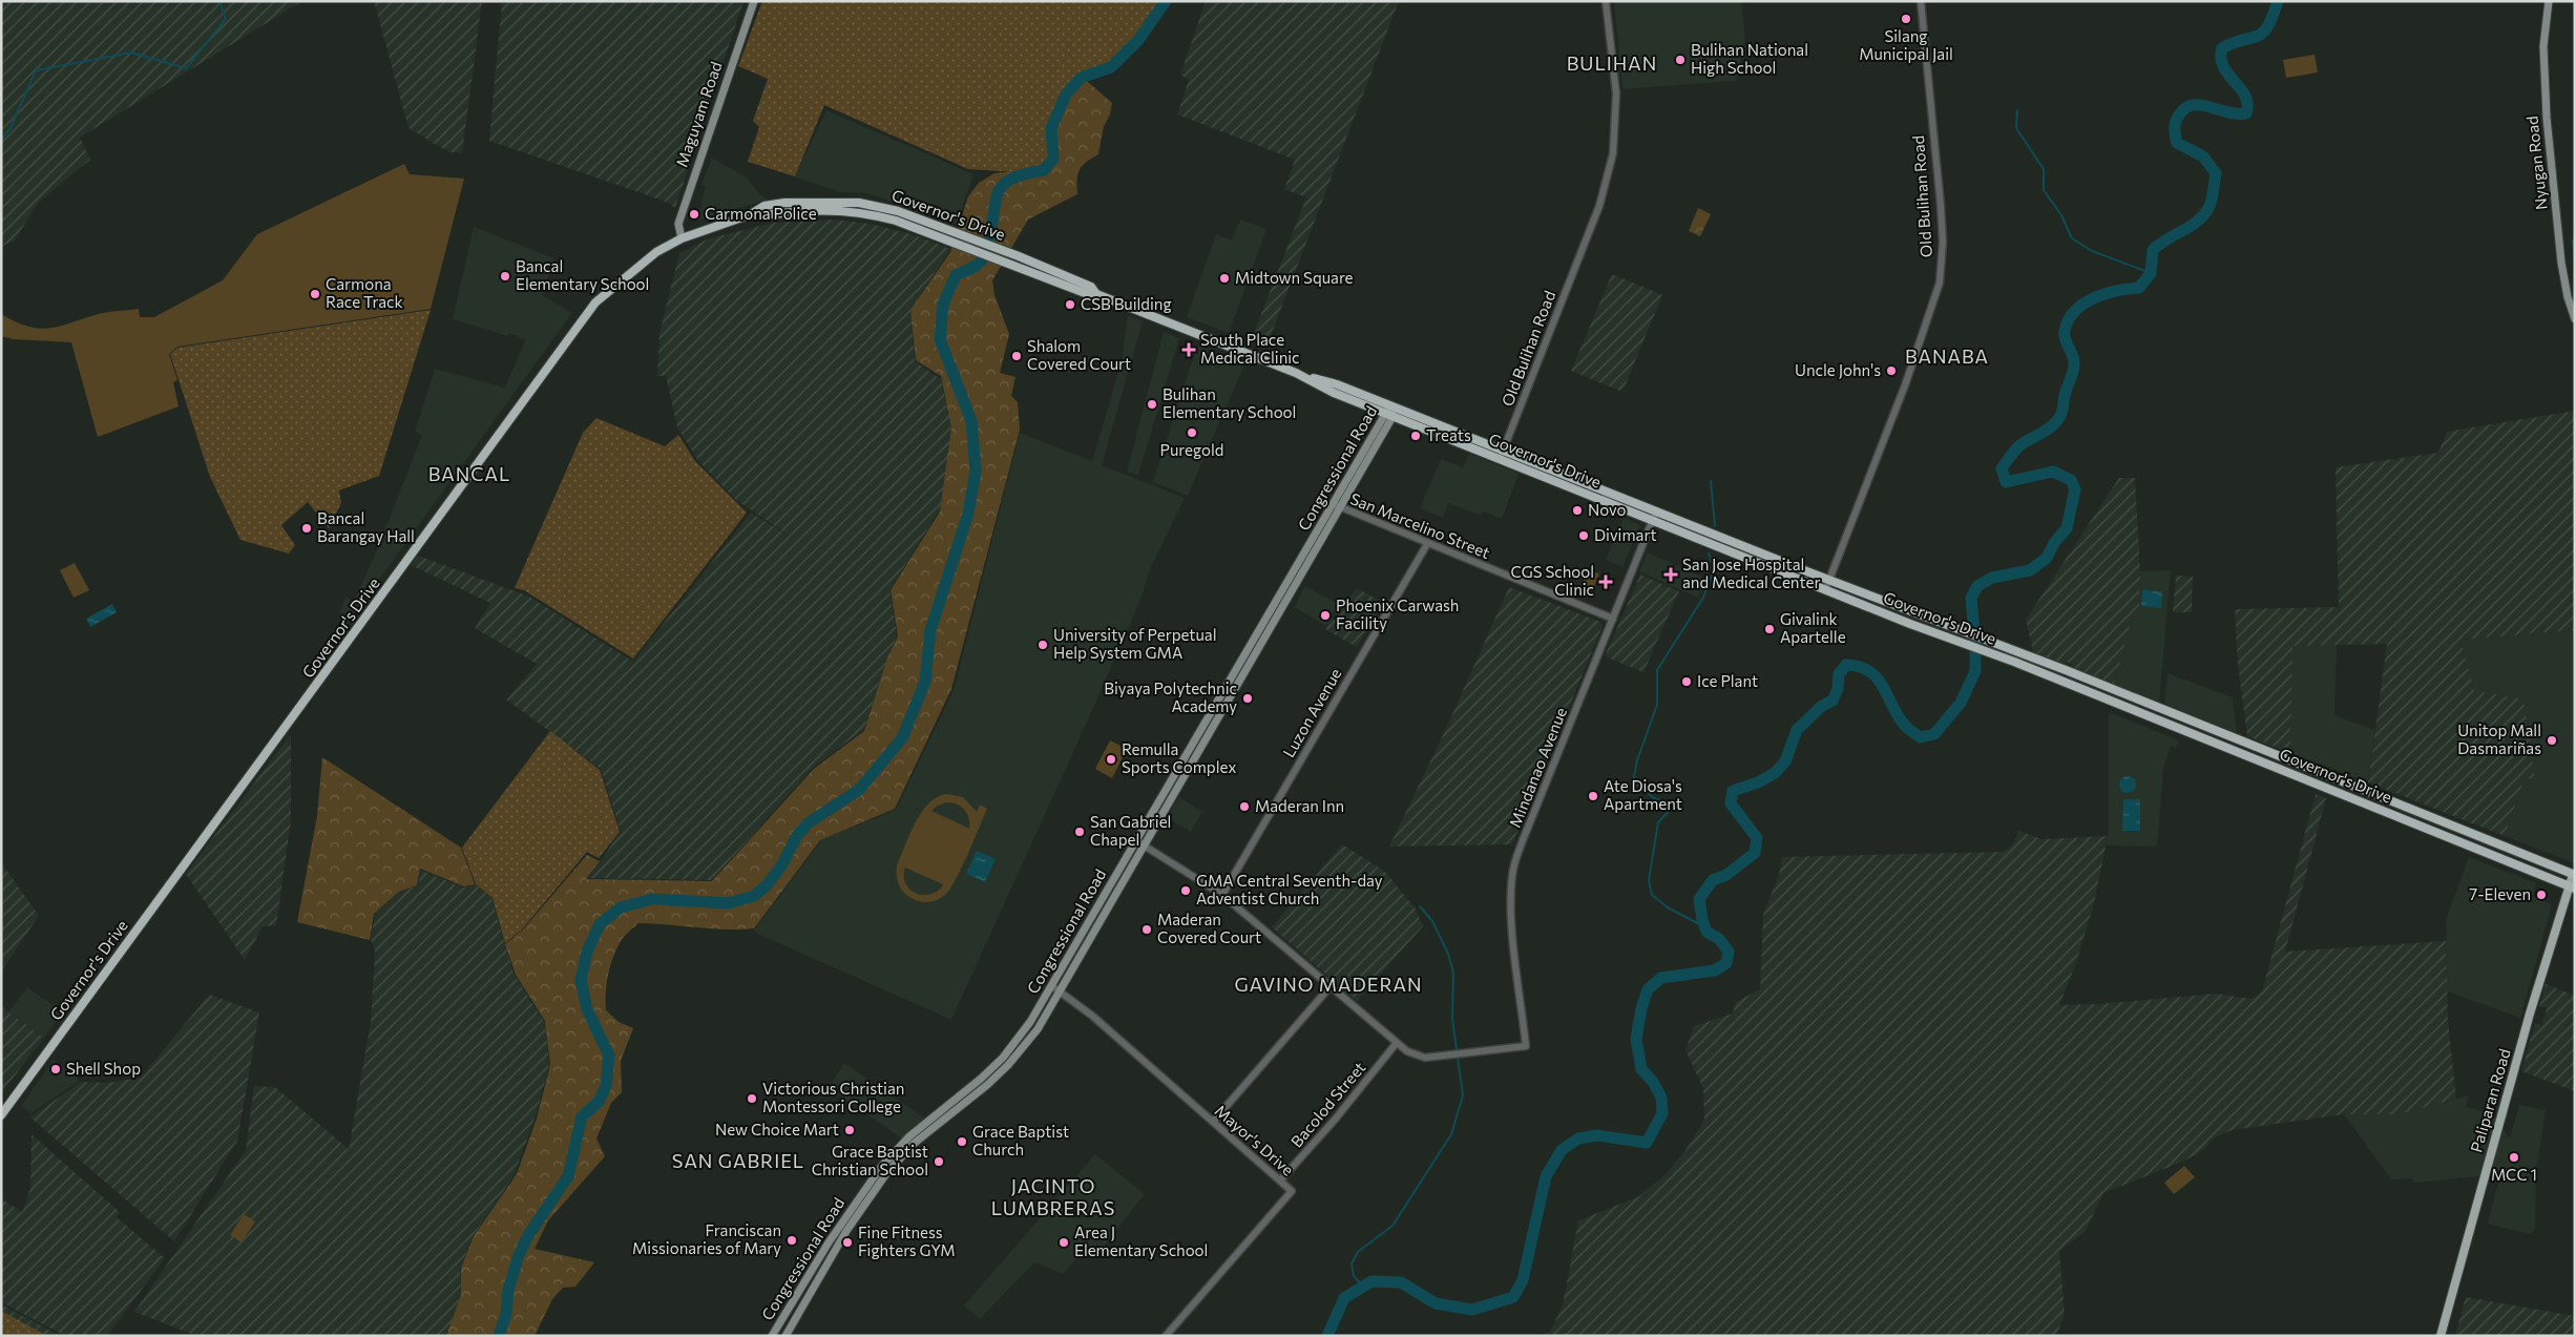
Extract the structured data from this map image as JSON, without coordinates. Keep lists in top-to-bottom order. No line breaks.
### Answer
{"streets":{"highway":["Governor's Drive"],"main road":["Maguyam Road","Nyugan Road","Congressional Road","Paliparan Road"],"street":["Old Bulihan Road","San Marcelino Street","Luzon Avenue","Mindanao Avenue","Bacolod Street","Mayor's Drive"]},"crossings":[["Maguyam Road","Governor's Drive"],["Old Bulihan Road","Governor's Drive"],["Governor's Drive","Congressional Road"],["Governor's Drive","Mindanao Avenue"],["Governor's Drive","Paliparan Road"],["Congressional Road","San Marcelino Street"],["Congressional Road","Mayor's Drive"],["San Marcelino Street","Luzon Avenue"],["San Marcelino Street","Mindanao Avenue"],["Mindanao Avenue","Bacolod Street"],["Bacolod Street","Mayor's Drive"]],"districts":["BULIHAN","BANABA","BANCAL","GAVINO MADERAN","SAN GABRIEL","JACINTO LUMBRERAS"],"places":{"other":["Silang Municipal Jail","Bulihan National High School","Carmona Police","Bancal Elementary School","Midtown Square","Carmona Race Track","CSB Building","Shalom Covered Court","Uncle John's","Bulihan Elementary School","Puregold","Treats","Novo","Bancal Barangay Hall","Divimart","Phoenix Carwash Facility","Givalink Apartelle","University of Perpetual Help System GMA","Ice Plant","Biyaya Polytechnic Academy","Unitop Mall Dasmariñas","Remulla Sports Complex","Ate Diosa's Apartment","Maderan Inn","San Gabriel Chapel","GMA Central Seventh-day Adventist Church","7-Eleven","Maderan Covered Court","Shell Shop","Victorious Christian Montessori College","New Choice Mart","Grace Baptist Church","MCC 1","Grace Baptist Christian School","Franciscan Missionaries of Mary","Fine Fitness Fighters GYM","Area J Elementary School"],"health":["South Place Medical Clinic","San Jose Hospital and Medical Center","CGS School Clinic"]}}
